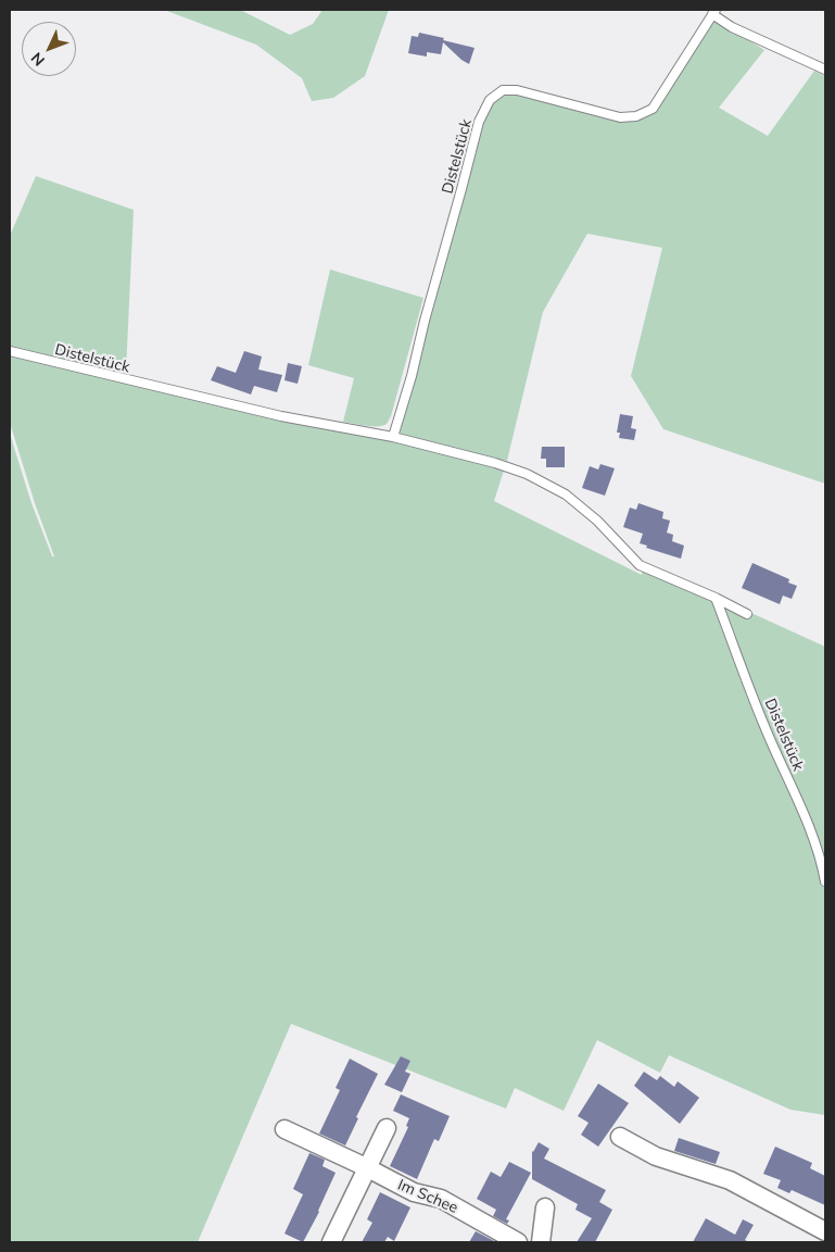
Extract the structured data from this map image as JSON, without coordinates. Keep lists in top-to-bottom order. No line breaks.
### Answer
{"streets":{"street":["Im Schee"],"lane":["Distelstück"]},"north":"bottom left"}
